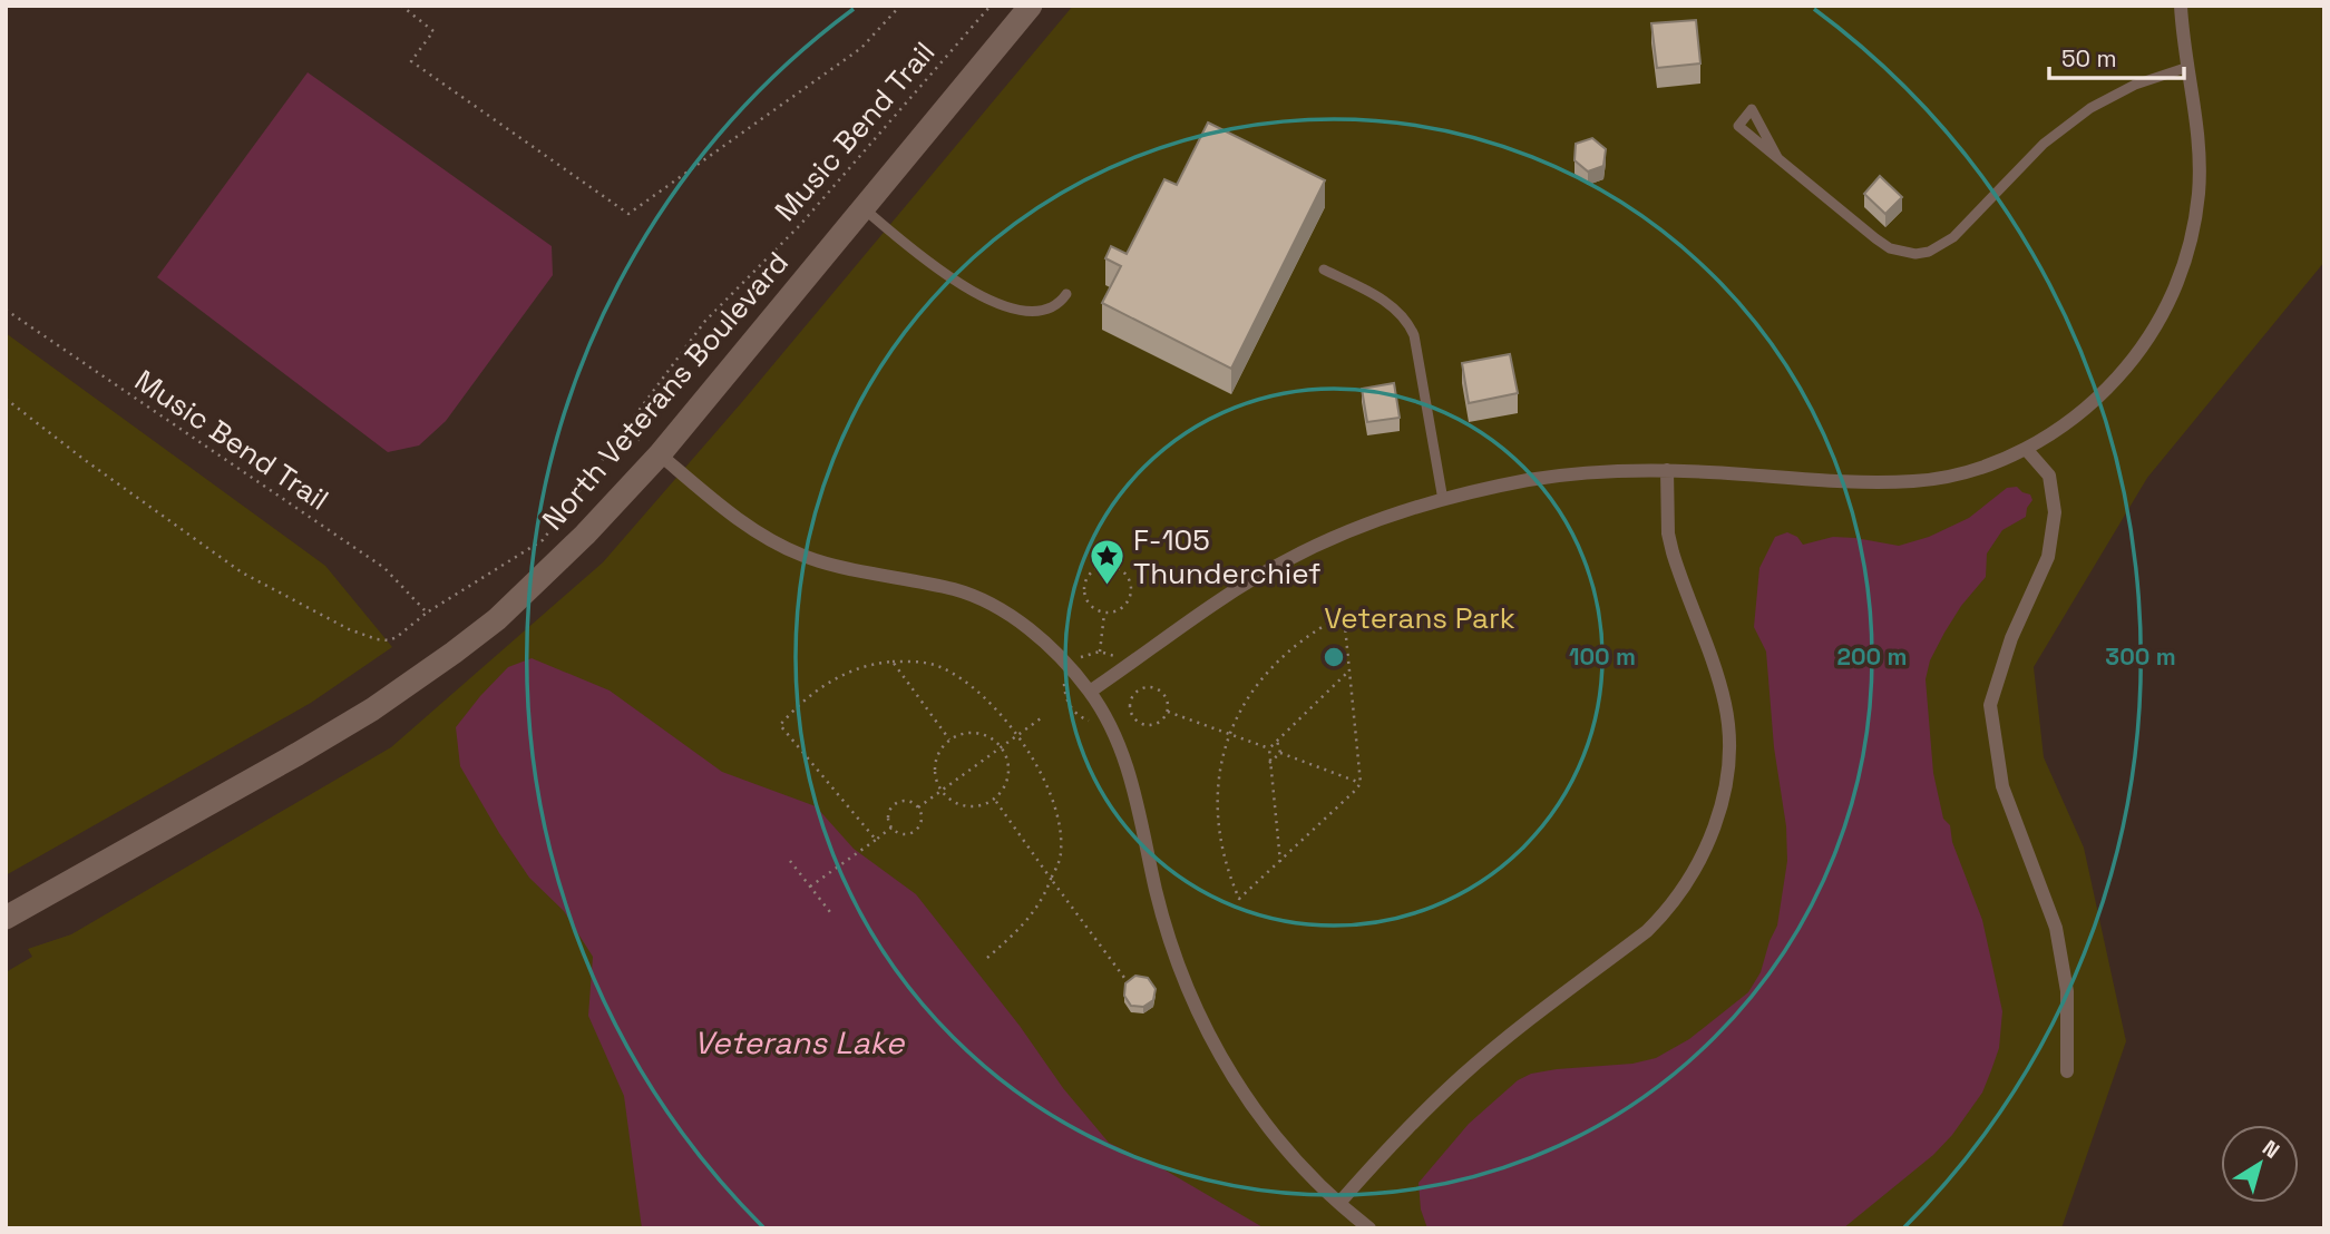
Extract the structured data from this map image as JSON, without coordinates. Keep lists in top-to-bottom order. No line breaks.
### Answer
{"streets":{"street":["North Veterans Boulevard"],"path":["Music Bend Trail"]},"water":["Veterans Lake"],"parks":["Veterans Park"],"places":{"place":["F-105 Thunderchief"]},"scale_bar":"50 m","north":"top right","rings":["100 m","200 m","300 m"]}
